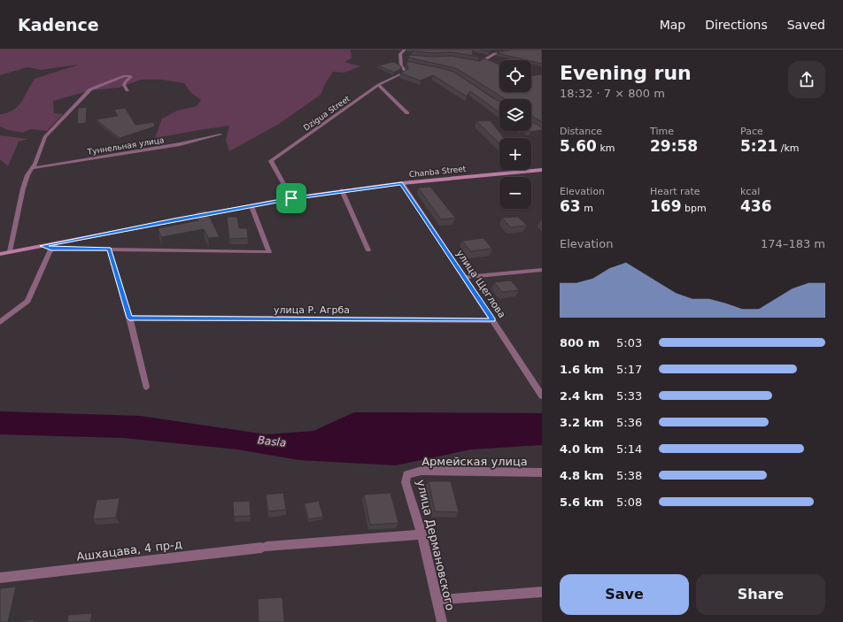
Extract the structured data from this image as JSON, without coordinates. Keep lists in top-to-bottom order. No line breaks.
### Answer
{"streets":{"street":["Dzigua Street","Туннельная улица","Chanba Street","улица Щеглова","улица Р. Агрба","Армейская улица","улица Дермановского","Ашхацава, 4 пр-д"]},"crossings":[["Dzigua Street","Chanba Street"],["Chanba Street","улица Щеглова"],["улица Щеглова","улица Р. Агрба"],["Армейская улица","улица Дермановского"],["улица Дермановского","Ашхацава, 4 пр-д"]],"water":["Basla"],"page":{"header":"Kadence","nav":["Map","Directions","Saved"],"heading":["Evening run","18:32 · 7 × 800 m"],"map_buttons":["+","−"],"stats":[["Distance","5.60 km"],["Time","29:58"],["Pace","5:21 /km"],["Elevation","63 m"],["Heart rate","169 bpm"],["kcal","436"]],"chart":["Elevation","174–183 m"],"list":[{"name":"800 m","note":"5:03"},{"name":"1.6 km","note":"5:17"},{"name":"2.4 km","note":"5:33"},{"name":"3.2 km","note":"5:36"},{"name":"4.0 km","note":"5:14"},{"name":"4.8 km","note":"5:38"},{"name":"5.6 km","note":"5:08"}],"buttons":["Save","Share"]}}
